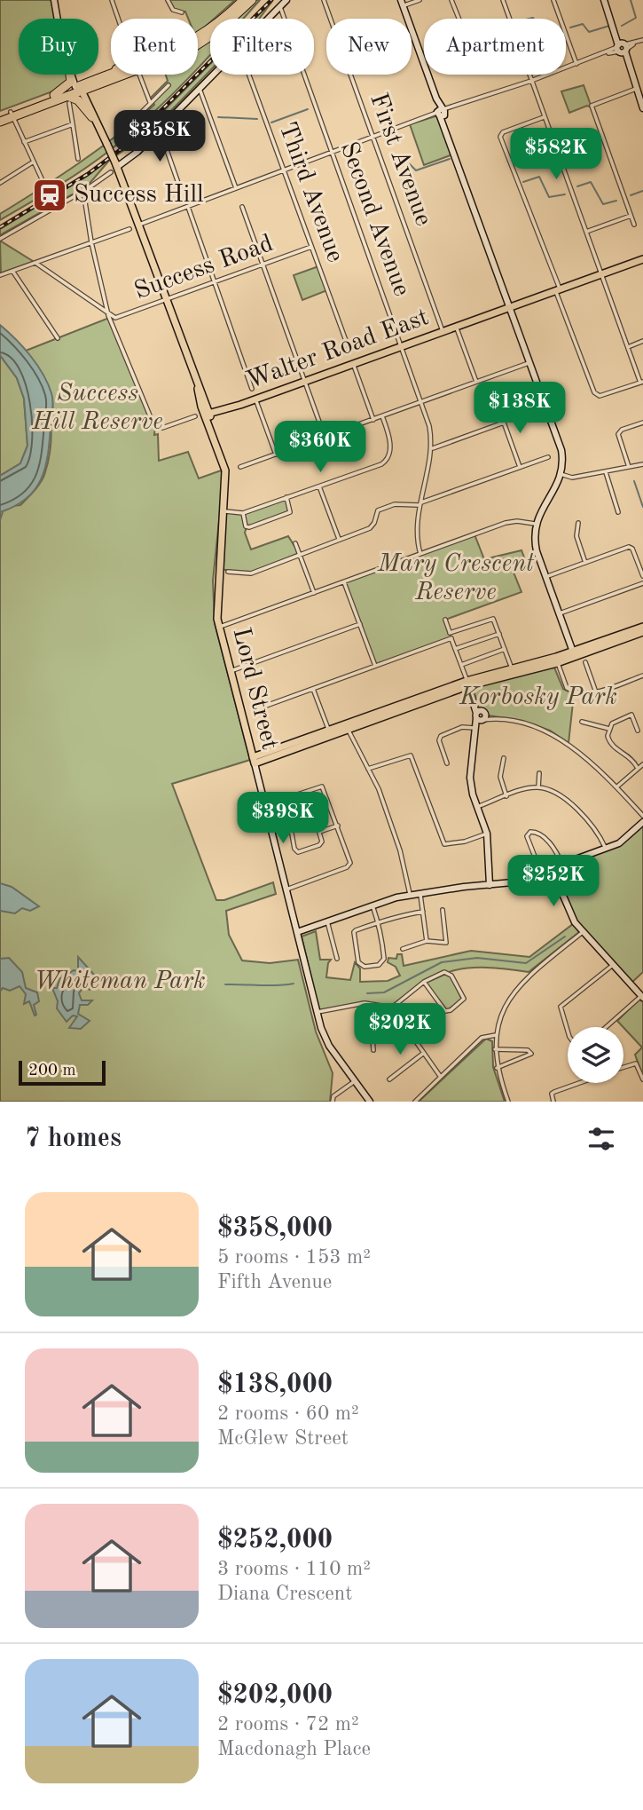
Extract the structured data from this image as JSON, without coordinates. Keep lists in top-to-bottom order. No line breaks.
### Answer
{"streets":{"main road":["Walter Road East","Lord Street"],"street":["First Avenue","Third Avenue","Second Avenue","Success Road"]},"crossings":[["First Avenue","Walter Road East"],["Third Avenue","Success Road"],["Second Avenue","Walter Road East"],["Success Road","Lord Street"],["Walter Road East","Lord Street"]],"parks":["Success Hill Reserve","Mary Crescent Reserve","Korbosky Park","Whiteman Park"],"places":{"station":["Success Hill"]},"scale_bar":"200 m","page":{"chip":["Buy","Rent","Filters","New","Apartment"],"price":["$358K","$582K","$138K","$360K","$398K","$252K","$202K"],"scale":"200 m","heading":"7 homes","list":[{"name":"$358,000","note":"5 rooms · 153 m² · Fifth Avenue"},{"name":"$138,000","note":"2 rooms · 60 m² · McGlew Street"},{"name":"$252,000","note":"3 rooms · 110 m² · Diana Crescent"},{"name":"$202,000","note":"2 rooms · 72 m² · Macdonagh Place"}]}}
